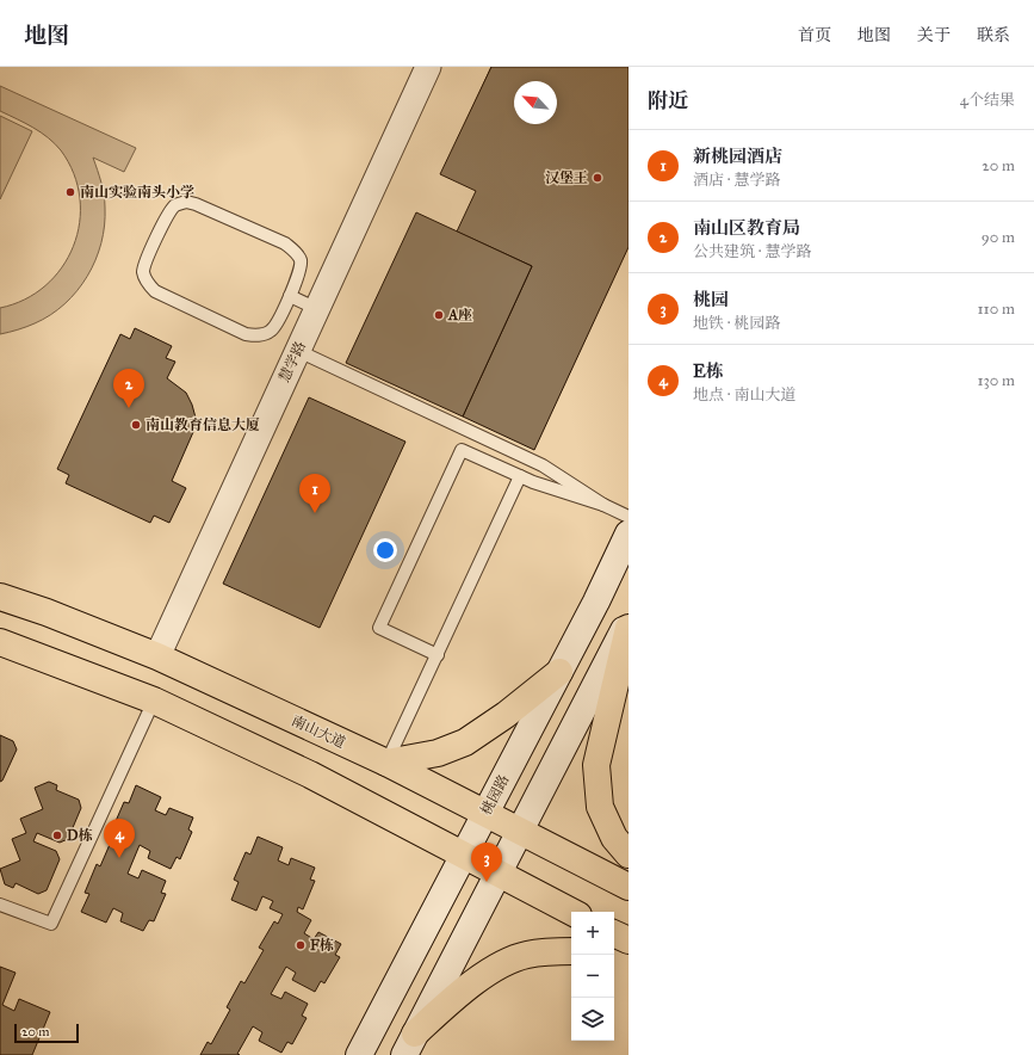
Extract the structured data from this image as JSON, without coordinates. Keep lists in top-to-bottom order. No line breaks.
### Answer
{"streets":{"main road":["南山大道","桃园路"],"street":["慧学路"]},"crossings":[["慧学路","南山大道"],["南山大道","桃园路"]],"places":["汉堡王","南山实验南头小学","A座","南山教育信息大厦","D栋","F栋"],"scale_bar":"20 m","north":"top left","page":{"header":"地图","nav":["首页","地图","关于","联系"],"heading":["附近","4个结果"],"list":[{"mark":"1","name":"新桃园酒店","note":"酒店 · 慧学路","value":"20 m"},{"mark":"2","name":"南山区教育局","note":"公共建筑 · 慧学路","value":"90 m"},{"mark":"3","name":"桃园","note":"地铁 · 桃园路","value":"110 m"},{"mark":"4","name":"E栋","note":"地点 · 南山大道","value":"130 m"}],"pins":["2","1","4","3"],"map_buttons":["+","−"],"scale":"20 m"}}
